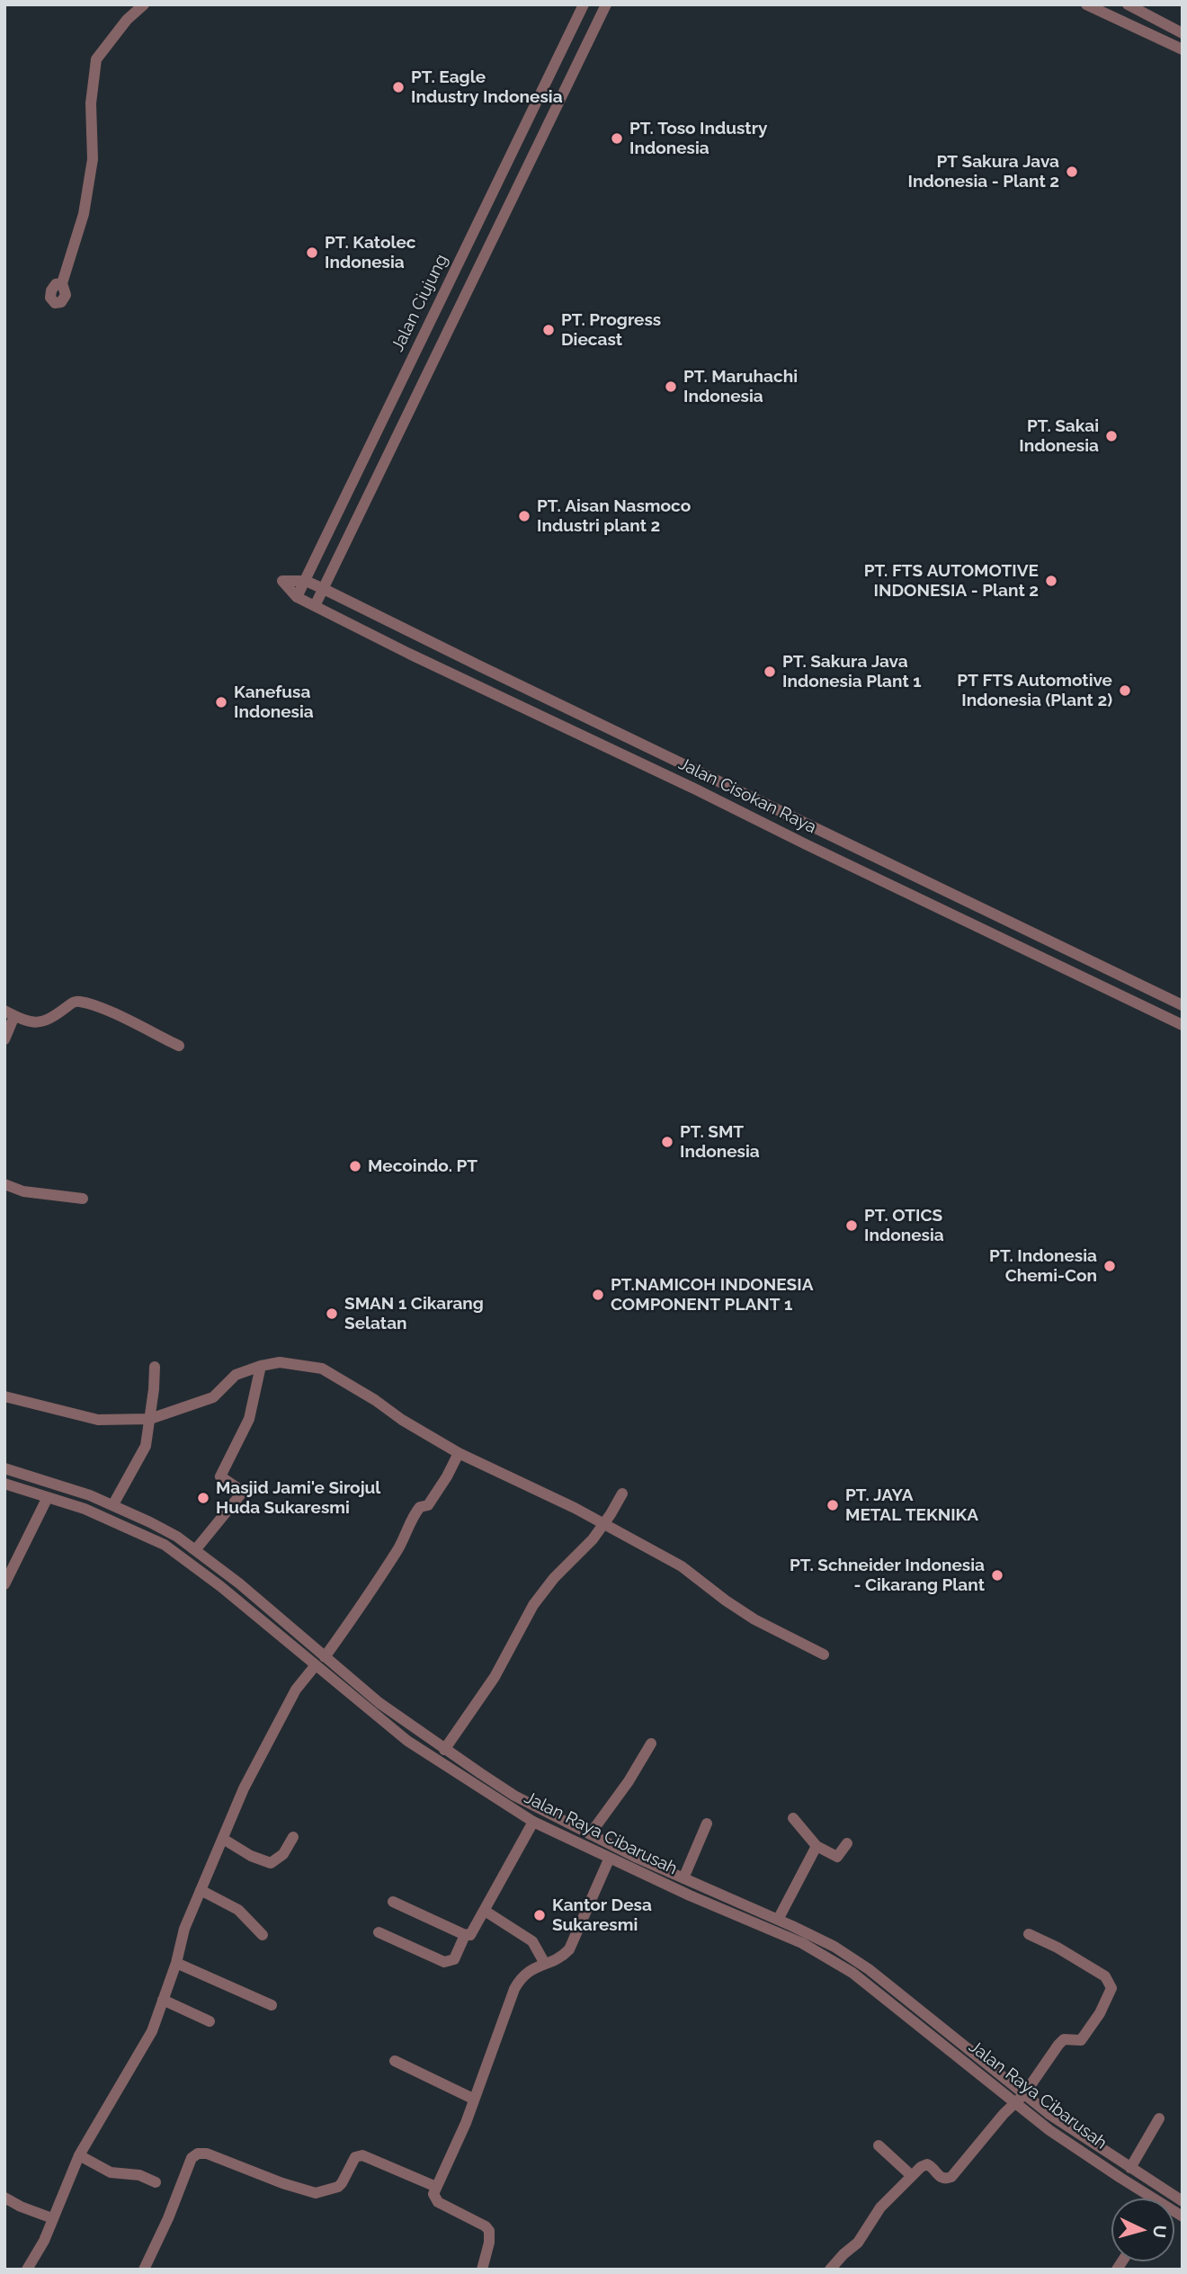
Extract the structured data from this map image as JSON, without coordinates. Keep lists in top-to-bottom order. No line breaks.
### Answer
{"streets":{"street":["Jalan Ciujung","Jalan Cisokan Raya","Jalan Raya Cibarusah"]},"crossings":[["Jalan Ciujung","Jalan Cisokan Raya"]],"places":["PT. Eagle Industry Indonesia","PT. Toso Industry Indonesia","PT Sakura Java Indonesia - Plant 2","PT. Katolec Indonesia","PT. Progress Diecast","PT. Maruhachi Indonesia","PT. Sakai Indonesia","PT. Aisan Nasmoco Industri plant 2","PT. FTS AUTOMOTIVE INDONESIA - Plant 2","PT. Sakura Java Indonesia Plant 1","PT FTS Automotive Indonesia (Plant 2)","Kanefusa Indonesia","PT. SMT Indonesia","Mecoindo. PT","PT. OTICS Indonesia","PT. Indonesia Chemi-Con","PT.NAMICOH INDONESIA COMPONENT PLANT 1","SMAN 1 Cikarang Selatan","Masjid Jami'e Sirojul Huda Sukaresmi","PT. JAYA METAL TEKNIKA","PT. Schneider Indonesia - Cikarang Plant","Kantor Desa Sukaresmi"],"north":"right"}
